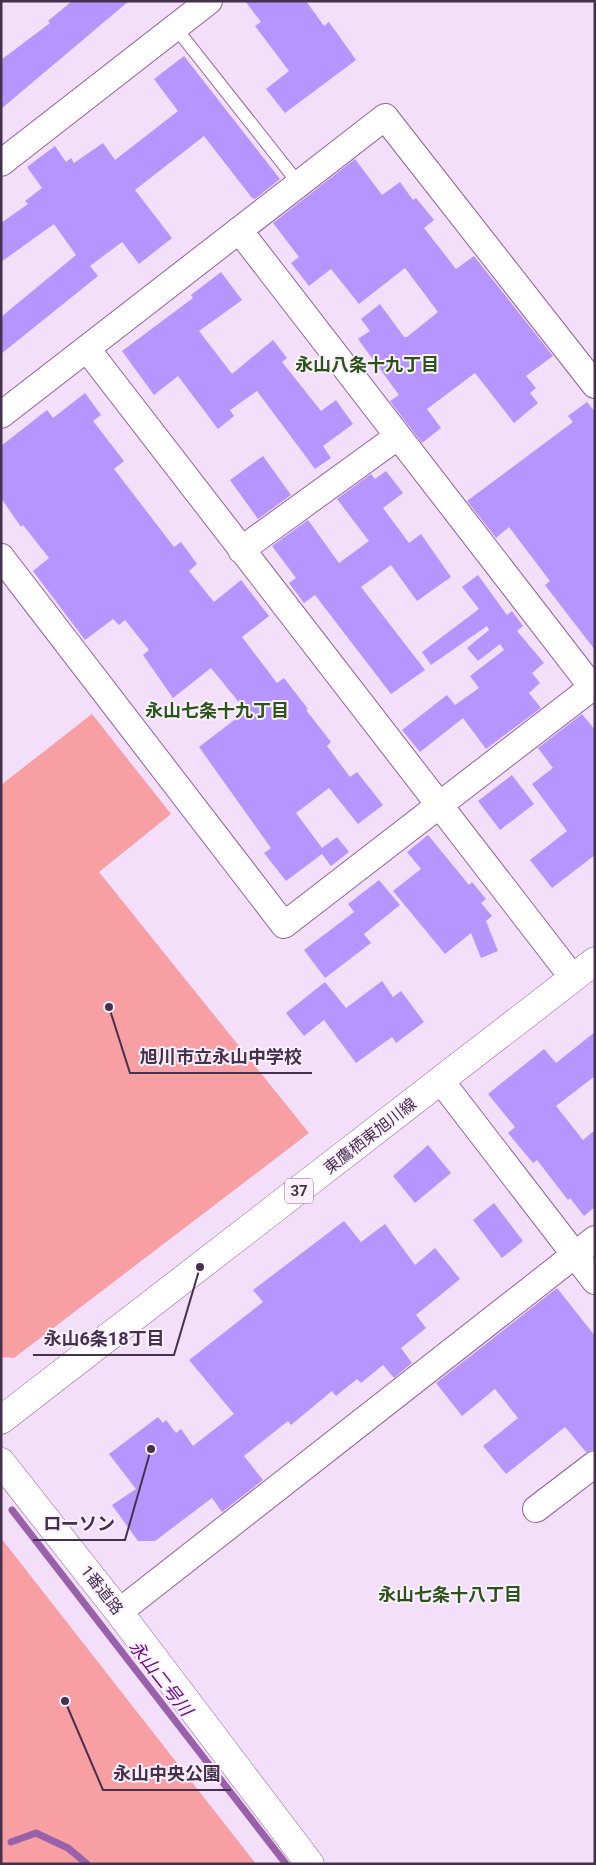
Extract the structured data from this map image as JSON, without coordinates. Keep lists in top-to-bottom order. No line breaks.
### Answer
{"streets":{"main road":["東鷹栖東旭川線","37","1番道路"]},"districts":["永山八条十九丁目","永山七条十九丁目","永山七条十八丁目"],"water":["永山二号川"],"places":["旭川市立永山中学校","永山6条18丁目","ローソン","永山中央公園"]}
